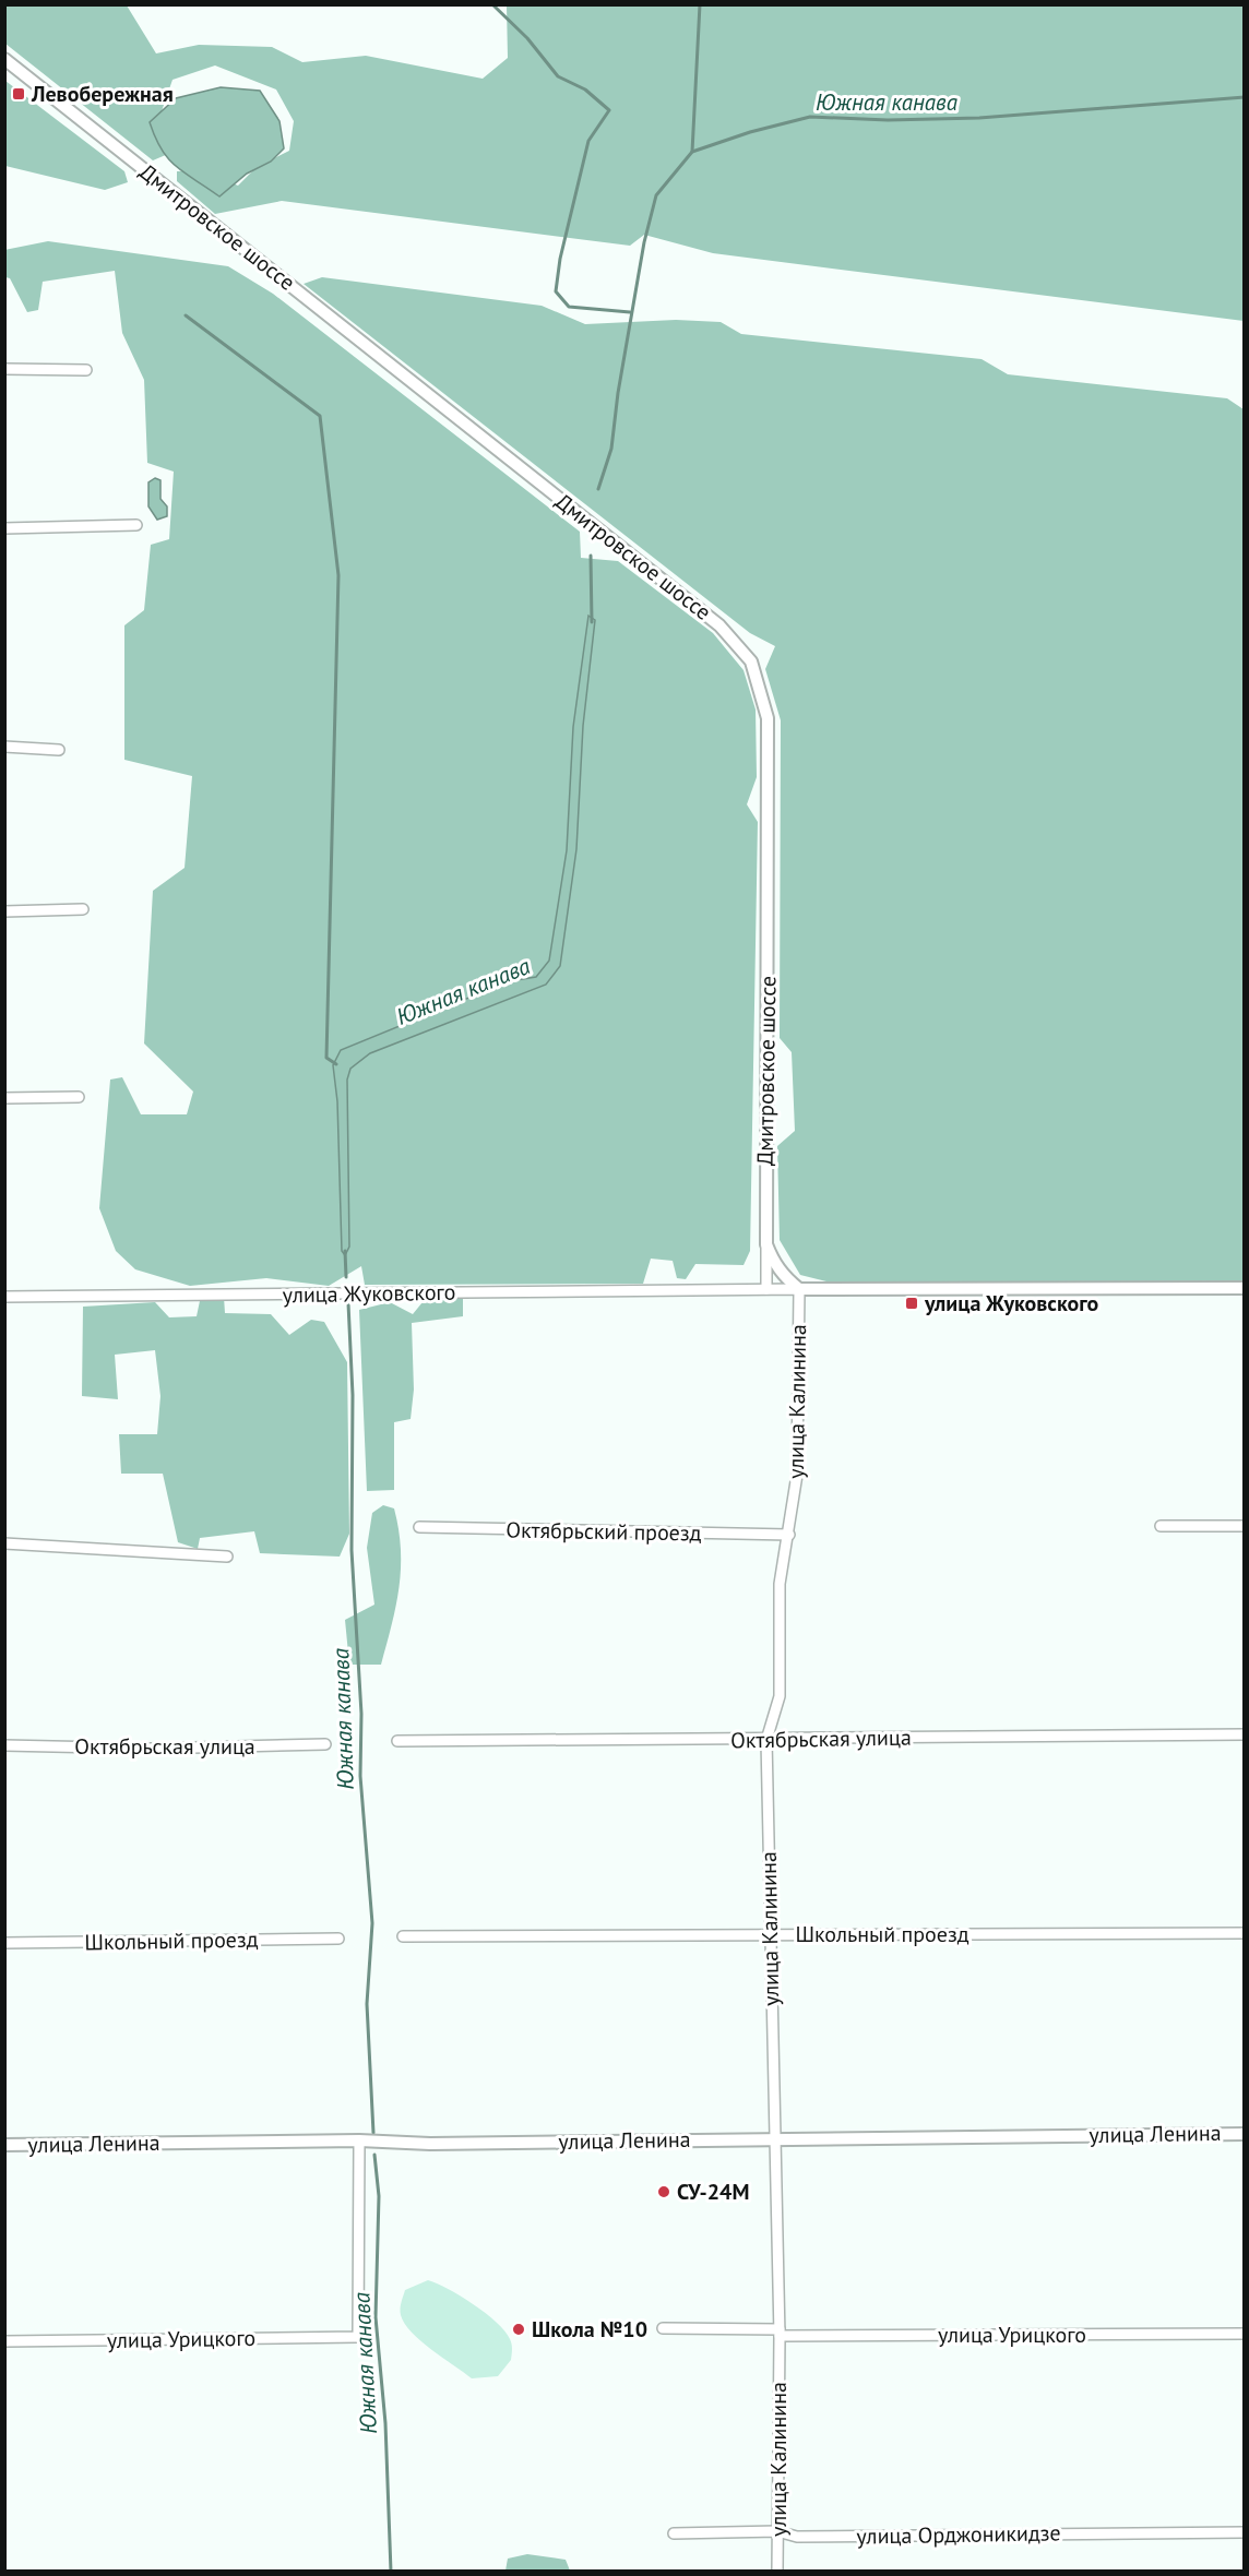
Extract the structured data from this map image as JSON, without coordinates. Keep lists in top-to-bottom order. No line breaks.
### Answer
{"streets":{"street":["Дмитровское шоссе","улица Жуковского","улица Калинина","Октябрьский проезд","Октябрьская улица","Школьный проезд","улица Ленина","улица Урицкого","улица Орджоникидзе"]},"crossings":[["Дмитровское шоссе","улица Жуковского"],["Дмитровское шоссе","улица Калинина"],["улица Жуковского","улица Калинина"],["улица Калинина","Октябрьский проезд"],["улица Калинина","Октябрьская улица"],["улица Калинина","Школьный проезд"],["улица Калинина","улица Ленина"],["улица Калинина","улица Урицкого"],["улица Калинина","улица Орджоникидзе"],["улица Ленина","улица Урицкого"]],"water":["Южная канава"],"places":{"transit":["Левобережная","улица Жуковского"],"other":["СУ-24М","Школа №10"]}}
